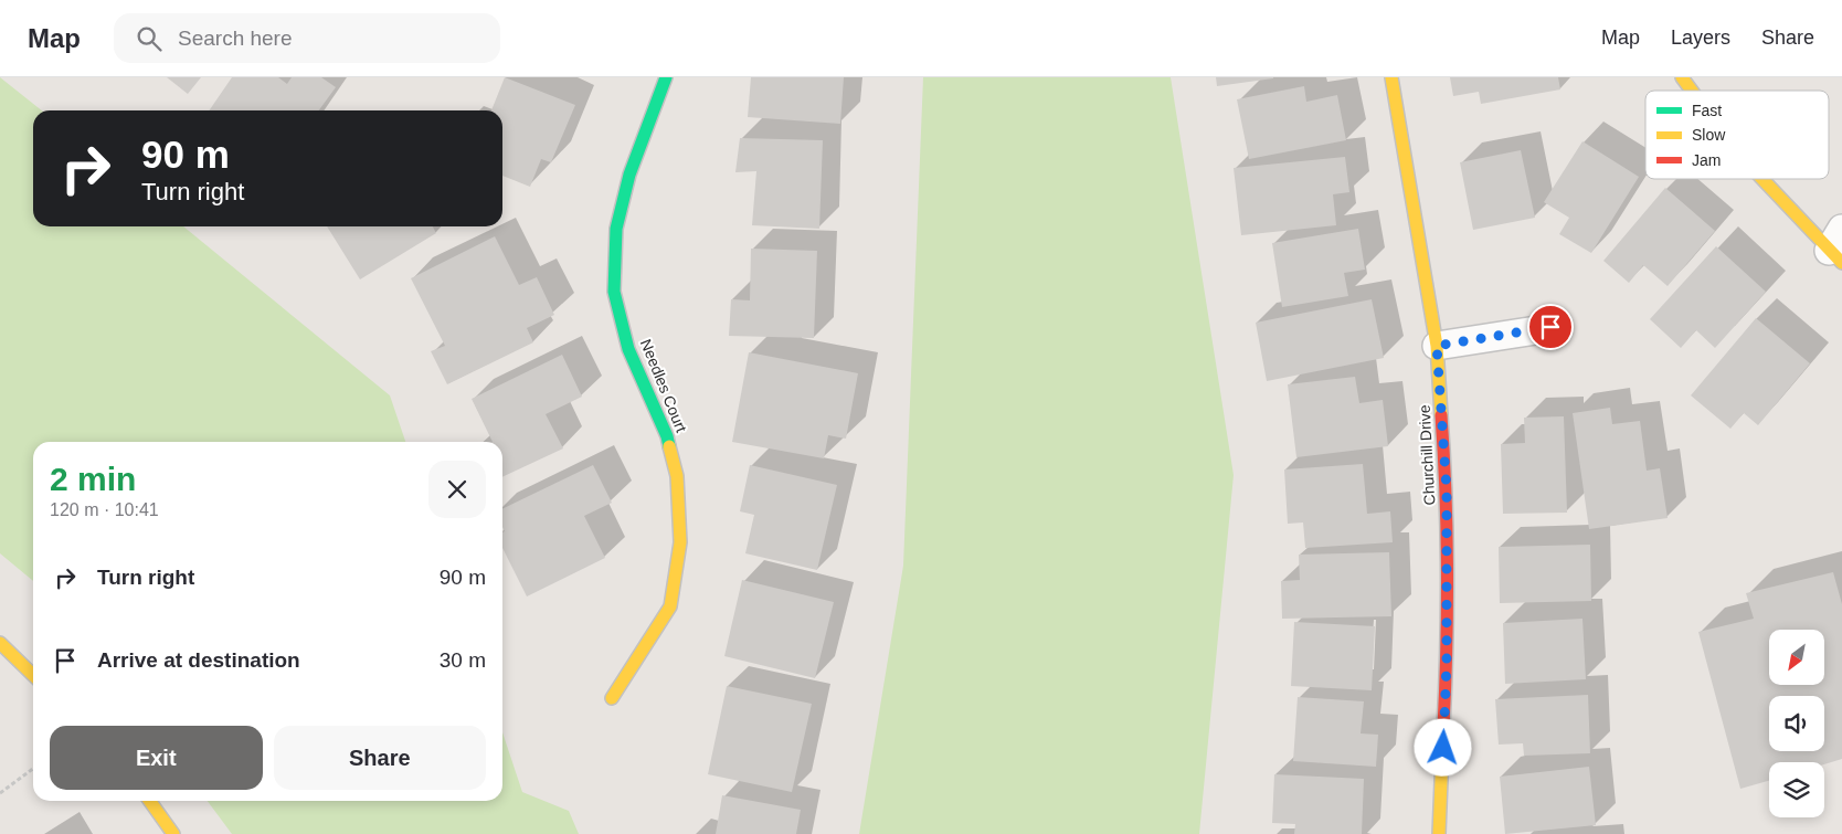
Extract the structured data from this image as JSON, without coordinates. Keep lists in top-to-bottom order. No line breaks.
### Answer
{"streets":{"street":["Needles Court","Churchill Drive"]},"legend":["Fast","Slow","Jam"],"north":"bottom left","page":{"header":"Map","search":"Search here","nav":["Map","Layers","Share"],"turn":["90 m","Turn right"],"heading":["2 min","120 m · 10:41"],"list":[{"name":"Turn right","value":"90 m"},{"name":"Arrive at destination","value":"30 m"}],"buttons":["Exit","Share"]}}
